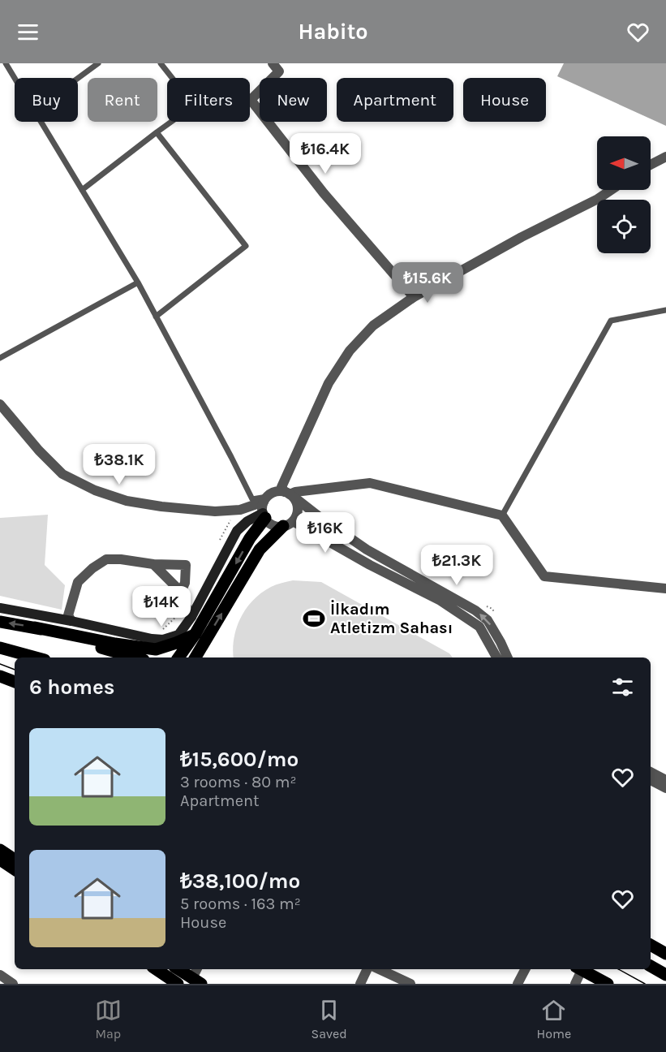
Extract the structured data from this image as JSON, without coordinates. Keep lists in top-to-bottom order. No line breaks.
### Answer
{"places":{"sports":["İlkadım Atletizm Sahası"]},"north":"left","page":{"header":"Habito","chip":["Buy","Rent","Filters","New","Apartment","House"],"price":["₺16.4K","₺15.6K","₺38.1K","₺16K","₺21.3K","₺14K"],"heading":"6 homes","list":[{"name":"₺15,600/mo","note":"3 rooms · 80 m² · Apartment"},{"name":"₺38,100/mo","note":"5 rooms · 163 m² · House"}],"tabs":["Map","Saved","Home"]}}
